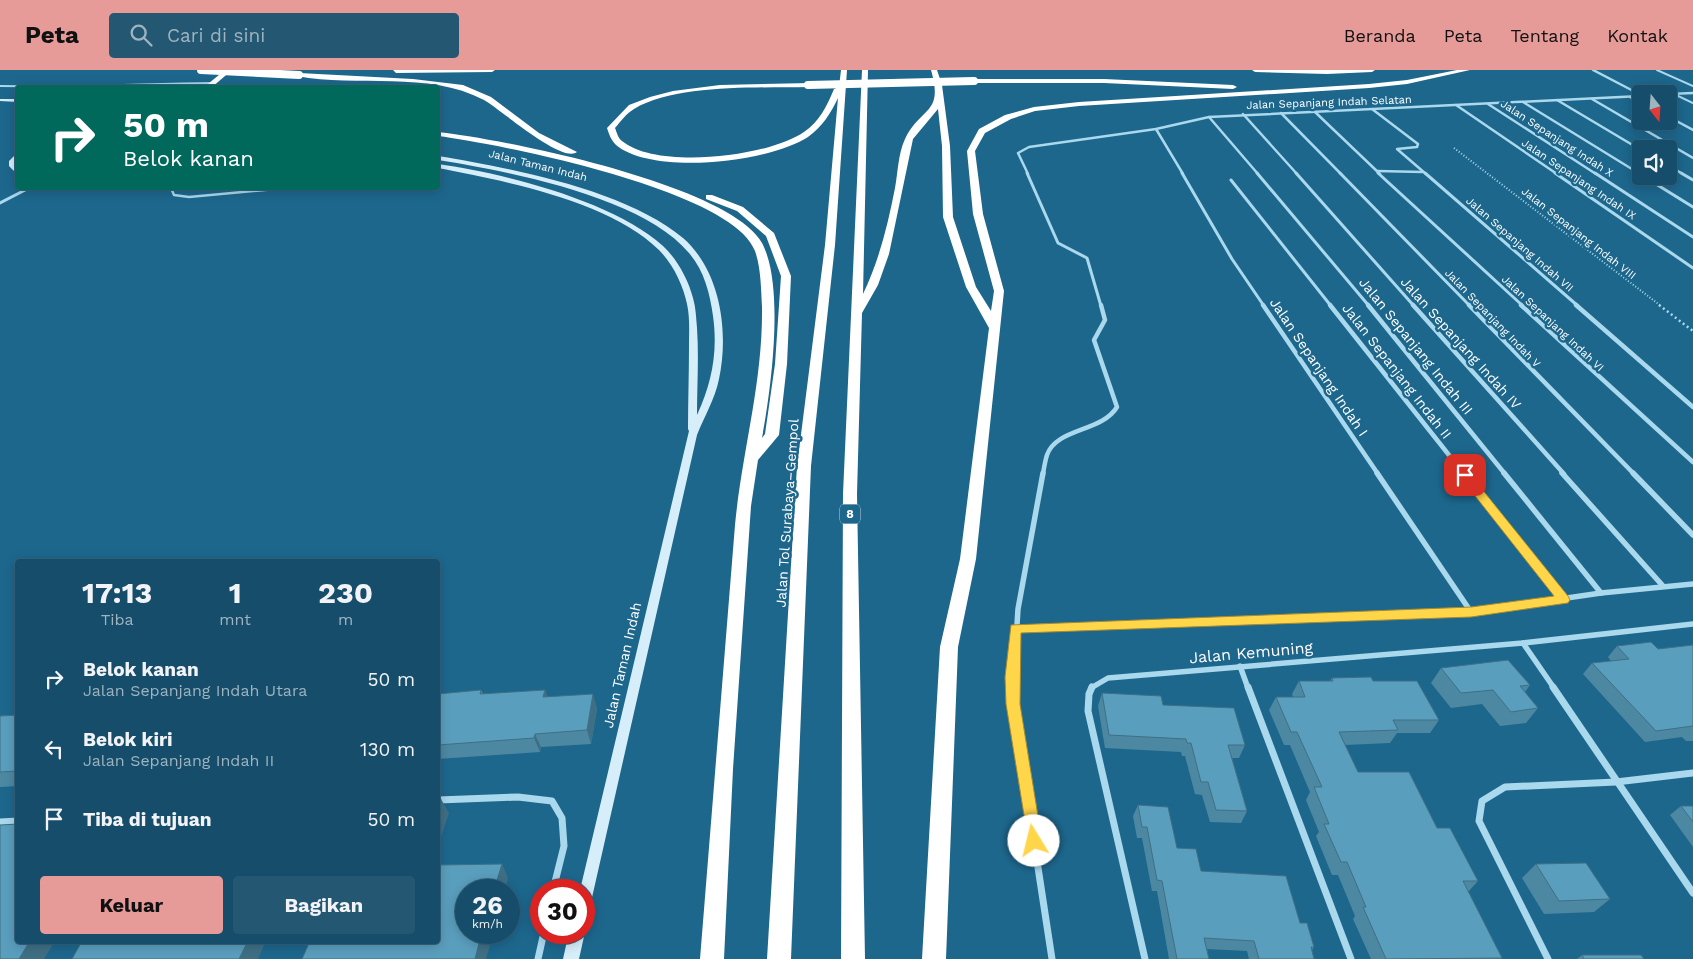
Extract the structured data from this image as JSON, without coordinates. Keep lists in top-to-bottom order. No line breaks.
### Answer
{"streets":{"highway":["Jalan Tol Surabaya–Gempol","8"],"street":["Jalan Sepanjang Indah Selatan","Jalan Sepanjang Indah X","Jalan Taman Indah","Jalan Sepanjang Indah IX","Jalan Sepanjang Indah VII","Jalan Sepanjang Indah V","Jalan Sepanjang Indah VI","Jalan Sepanjang Indah IV","Jalan Sepanjang Indah III","Jalan Sepanjang Indah I","Jalan Sepanjang Indah II","Jalan Kemuning"],"path":["Jalan Sepanjang Indah VIII"]},"crossings":[["Jalan Sepanjang Indah Selatan","Jalan Sepanjang Indah X"],["Jalan Sepanjang Indah Selatan","Jalan Sepanjang Indah IX"],["Jalan Sepanjang Indah Selatan","Jalan Sepanjang Indah VII"],["Jalan Sepanjang Indah Selatan","Jalan Sepanjang Indah V"],["Jalan Sepanjang Indah Selatan","Jalan Sepanjang Indah VI"],["Jalan Sepanjang Indah Selatan","Jalan Sepanjang Indah IV"],["Jalan Sepanjang Indah Selatan","Jalan Sepanjang Indah III"],["Jalan Sepanjang Indah Selatan","Jalan Sepanjang Indah I"]],"north":"bottom","page":{"header":"Peta","search":"Cari di sini","nav":["Beranda","Peta","Tentang","Kontak"],"turn":["50 m","Belok kanan"],"eta":["17:13","Tiba","1","mnt","230","m"],"list":[{"name":"Belok kanan","note":"Jalan Sepanjang Indah Utara","value":"50 m"},{"name":"Belok kiri","note":"Jalan Sepanjang Indah II","value":"130 m"},{"name":"Tiba di tujuan","value":"50 m"}],"buttons":["Keluar","Bagikan"],"speed":"26 km/h","limit":"30"}}
